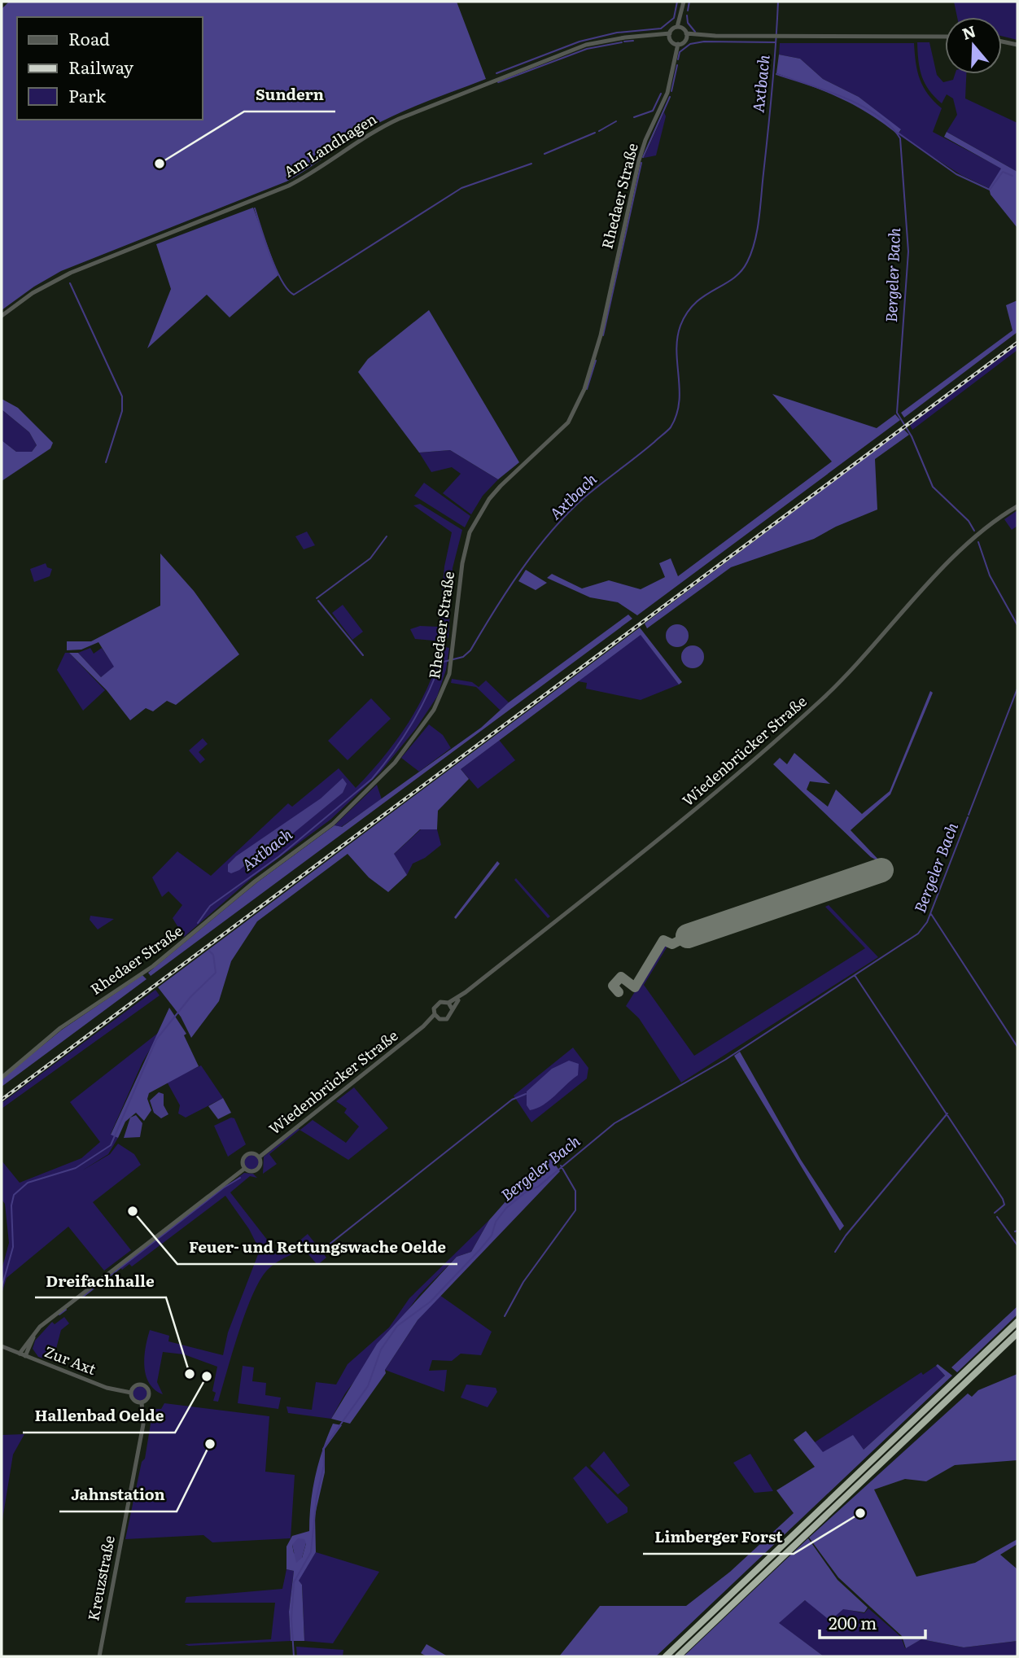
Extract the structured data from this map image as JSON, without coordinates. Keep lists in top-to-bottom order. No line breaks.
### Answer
{"streets":{"street":["Am Landhagen","Rhedaer Straße","Wiedenbrücker Straße","Zur Axt","Kreuzstraße"]},"crossings":[["Zur Axt","Kreuzstraße"]],"water":["Axtbach","Bergeler Bach"],"places":["Sundern","Feuer- und Rettungswache Oelde","Dreifachhalle","Hallenbad Oelde","Jahnstation","Limberger Forst"],"legend":["Road","Railway","Park"],"scale_bar":"200 m","north":"top"}
